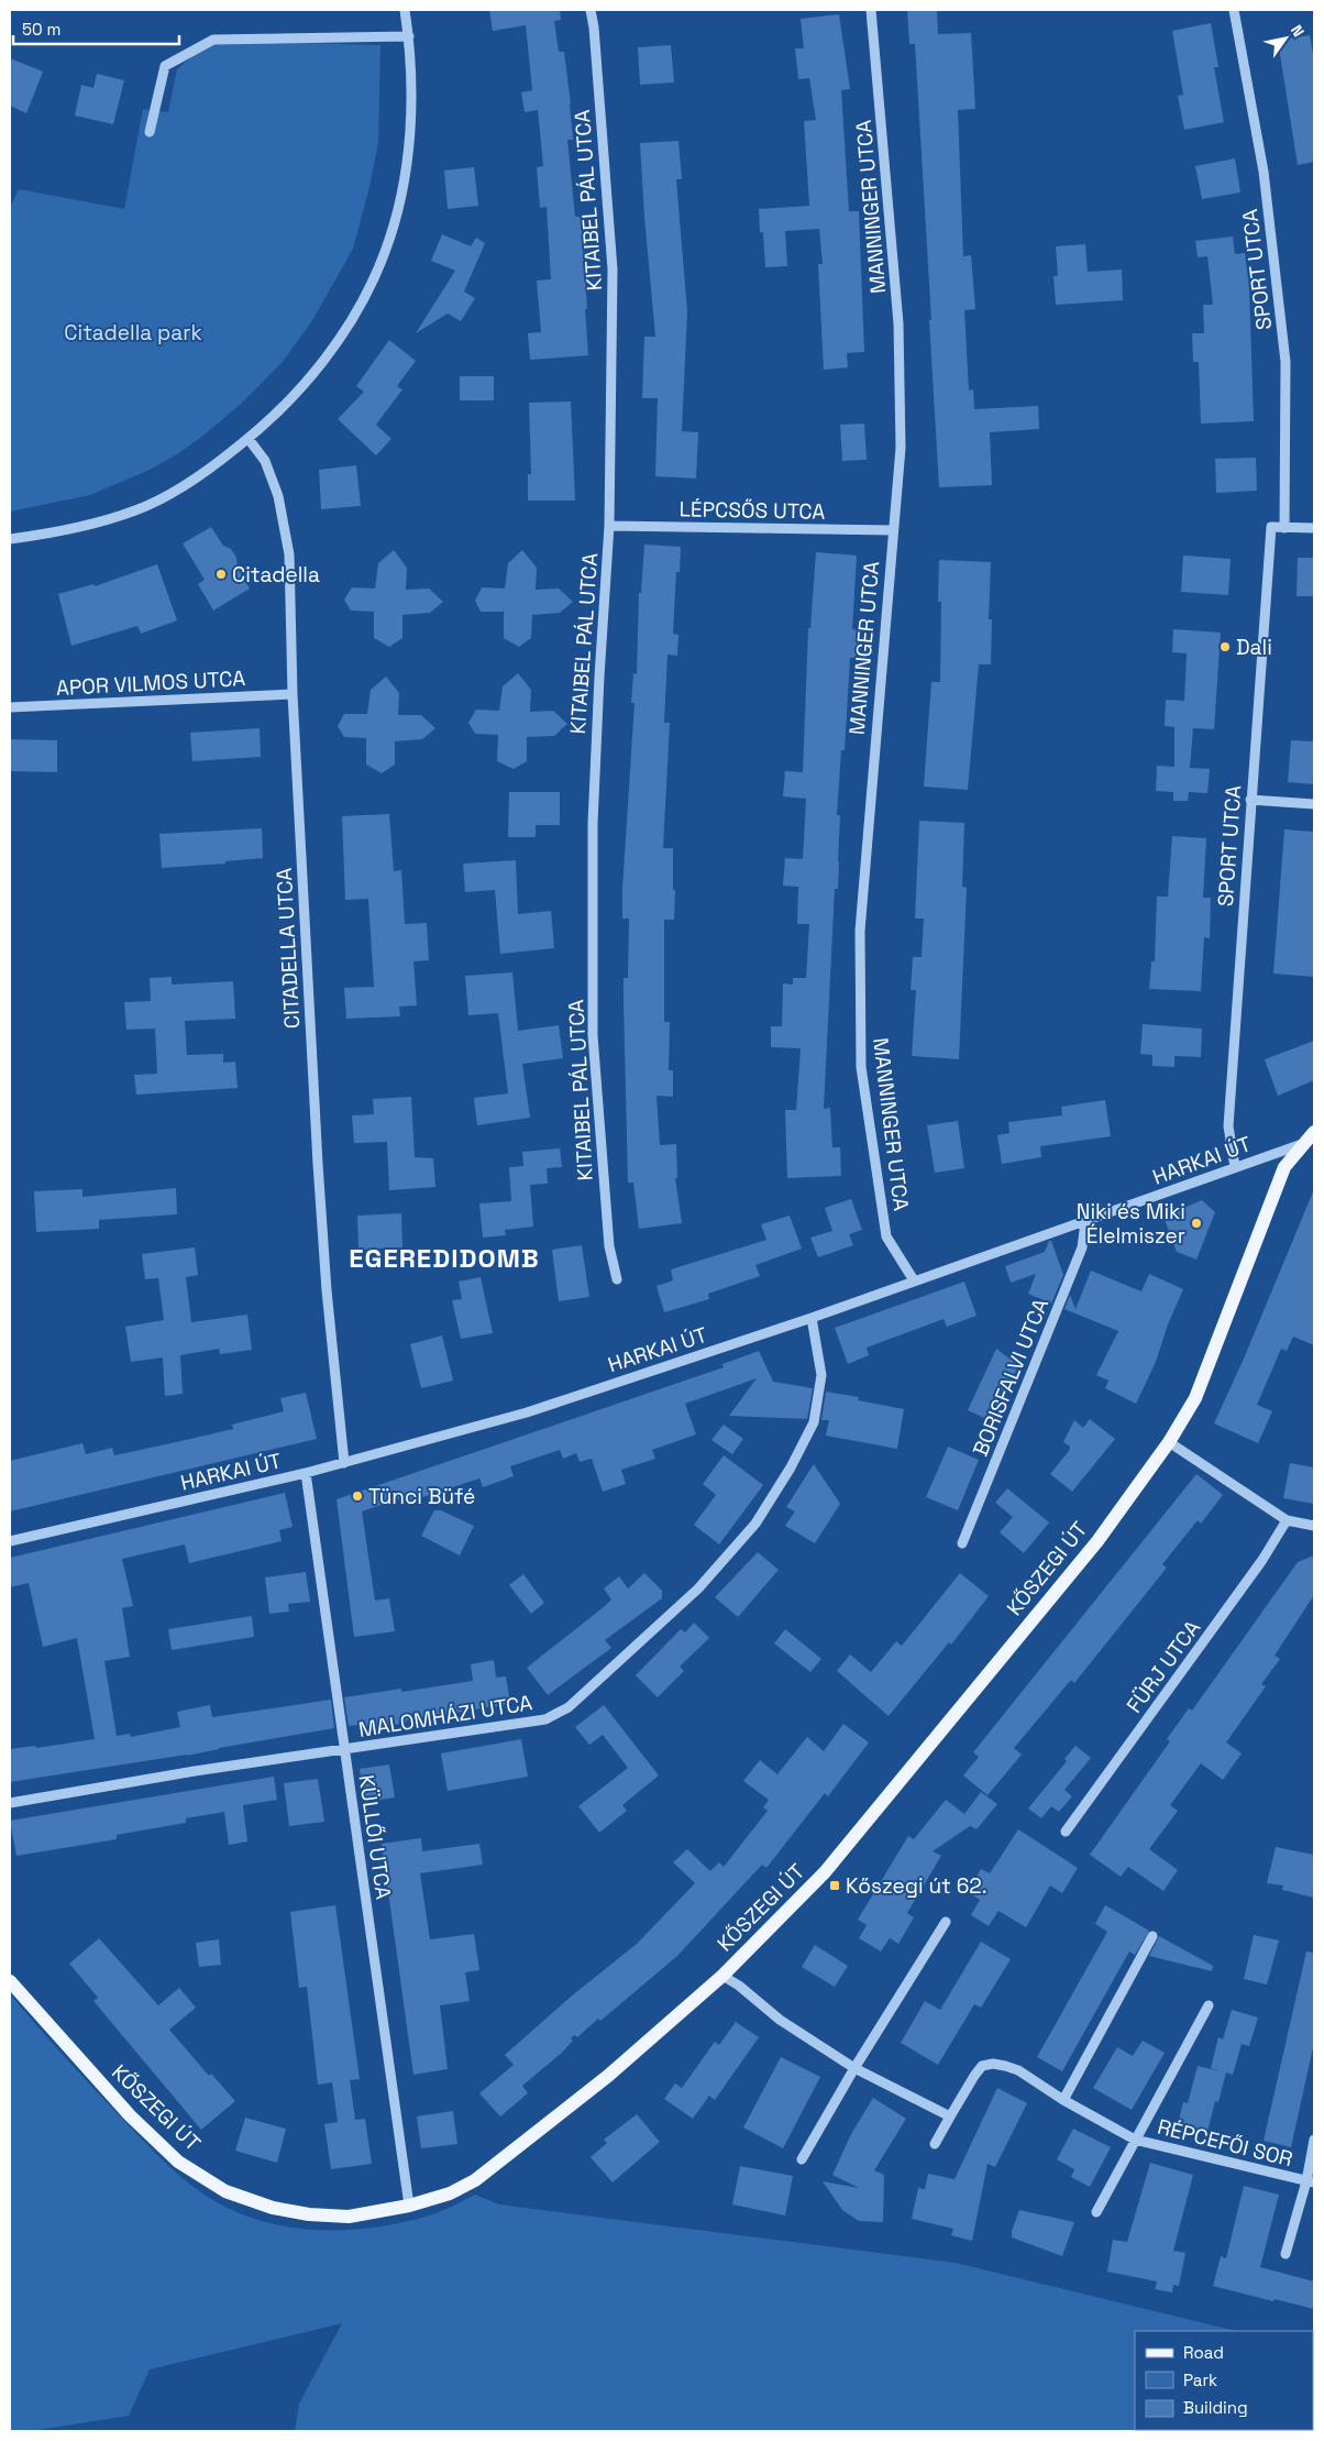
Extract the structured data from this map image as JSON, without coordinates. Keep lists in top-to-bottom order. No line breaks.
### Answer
{"streets":{"main road":["KŐSZEGI ÚT"],"street":["KITAIBEL PÁL UTCA","MANNINGER UTCA","SPORT UTCA","LÉPCSŐS UTCA","APOR VILMOS UTCA","CITADELLA UTCA","HARKAI ÚT","BORISFALVI UTCA","FÜRJ UTCA","MALOMHÁZI UTCA","KÜLLŐI UTCA","RÉPCEFŐI SOR"]},"crossings":[["KITAIBEL PÁL UTCA","LÉPCSŐS UTCA"],["MANNINGER UTCA","LÉPCSŐS UTCA"],["MANNINGER UTCA","HARKAI ÚT"],["SPORT UTCA","HARKAI ÚT"],["APOR VILMOS UTCA","CITADELLA UTCA"],["CITADELLA UTCA","HARKAI ÚT"],["HARKAI ÚT","BORISFALVI UTCA"],["HARKAI ÚT","KŐSZEGI ÚT"],["HARKAI ÚT","MALOMHÁZI UTCA"],["HARKAI ÚT","KÜLLŐI UTCA"],["KŐSZEGI ÚT","KÜLLŐI UTCA"],["MALOMHÁZI UTCA","KÜLLŐI UTCA"]],"districts":["EGEREDIDOMB"],"parks":["Citadella park"],"places":{"other":["Citadella","Dali","Niki és Miki Élelmiszer","Tünci Büfé"],"transit":["Kőszegi út 62."]},"legend":["Road","Park","Building"],"scale_bar":"50 m","north":"top right"}
